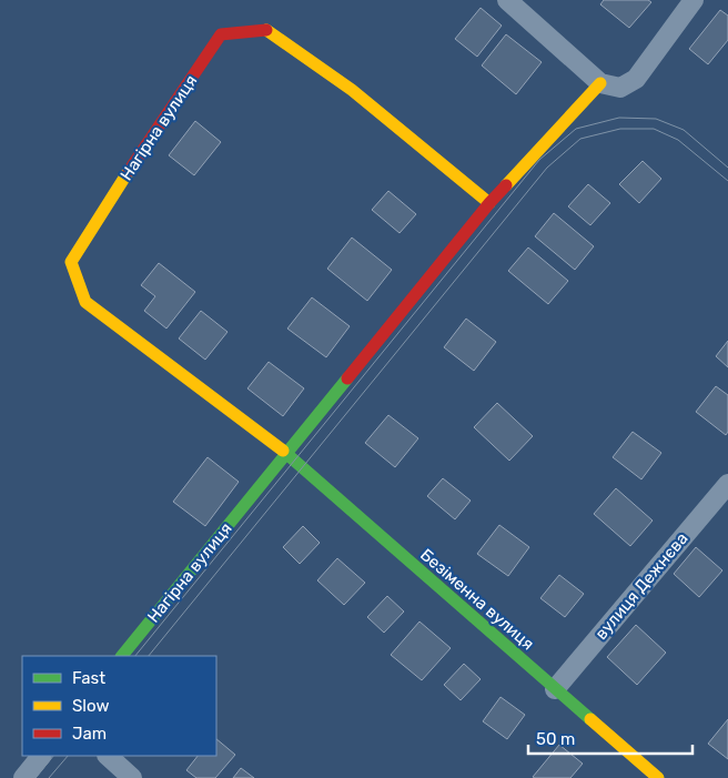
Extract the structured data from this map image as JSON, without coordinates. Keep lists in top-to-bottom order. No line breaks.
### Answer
{"streets":{"street":["Нагірна вулиця","вулиця Дежнєва","Безіменна вулиця"]},"crossings":[["Нагірна вулиця","Безіменна вулиця"],["вулиця Дежнєва","Безіменна вулиця"]],"legend":["Fast","Slow","Jam"],"scale_bar":"50 m"}
